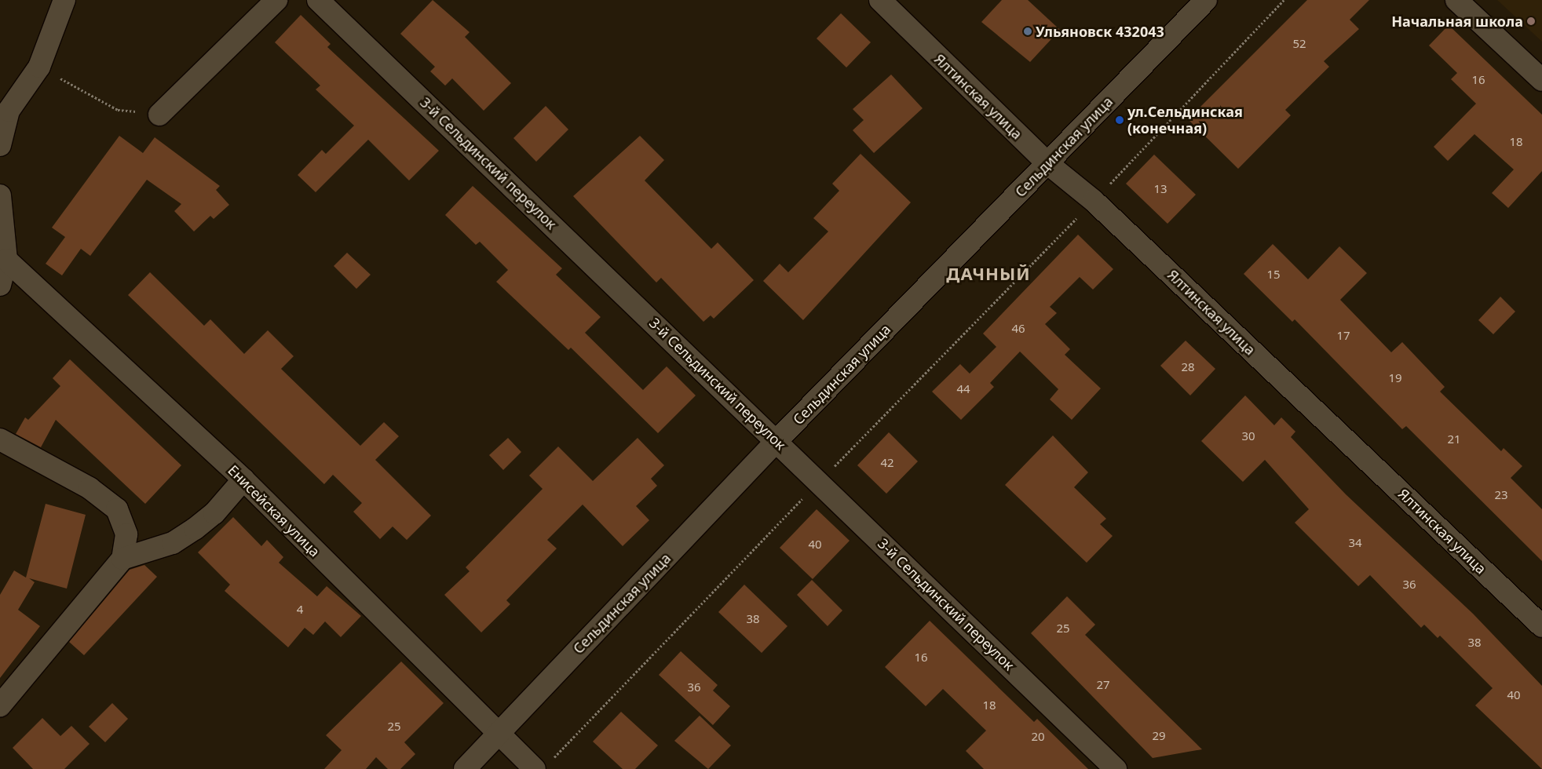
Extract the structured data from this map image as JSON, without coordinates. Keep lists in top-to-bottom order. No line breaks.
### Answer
{"streets":{"street":["Ялтинская улица","Сельдинская улица","3-й Сельдинский переулок","Енисейская улица"]},"crossings":[["Ялтинская улица","Сельдинская улица"],["Сельдинская улица","3-й Сельдинский переулок"],["Сельдинская улица","Енисейская улица"]],"districts":["ДАЧНЫЙ"],"places":["Начальная школа","Ульяновск 432043","ул.Сельдинская (конечная)"],"house_numbers":["52","16","18","13","15","46","17","28","19","44","30","21","42","23","34","40","36","4","38","25","38","16","27","36","40","18","25","29","20"]}
